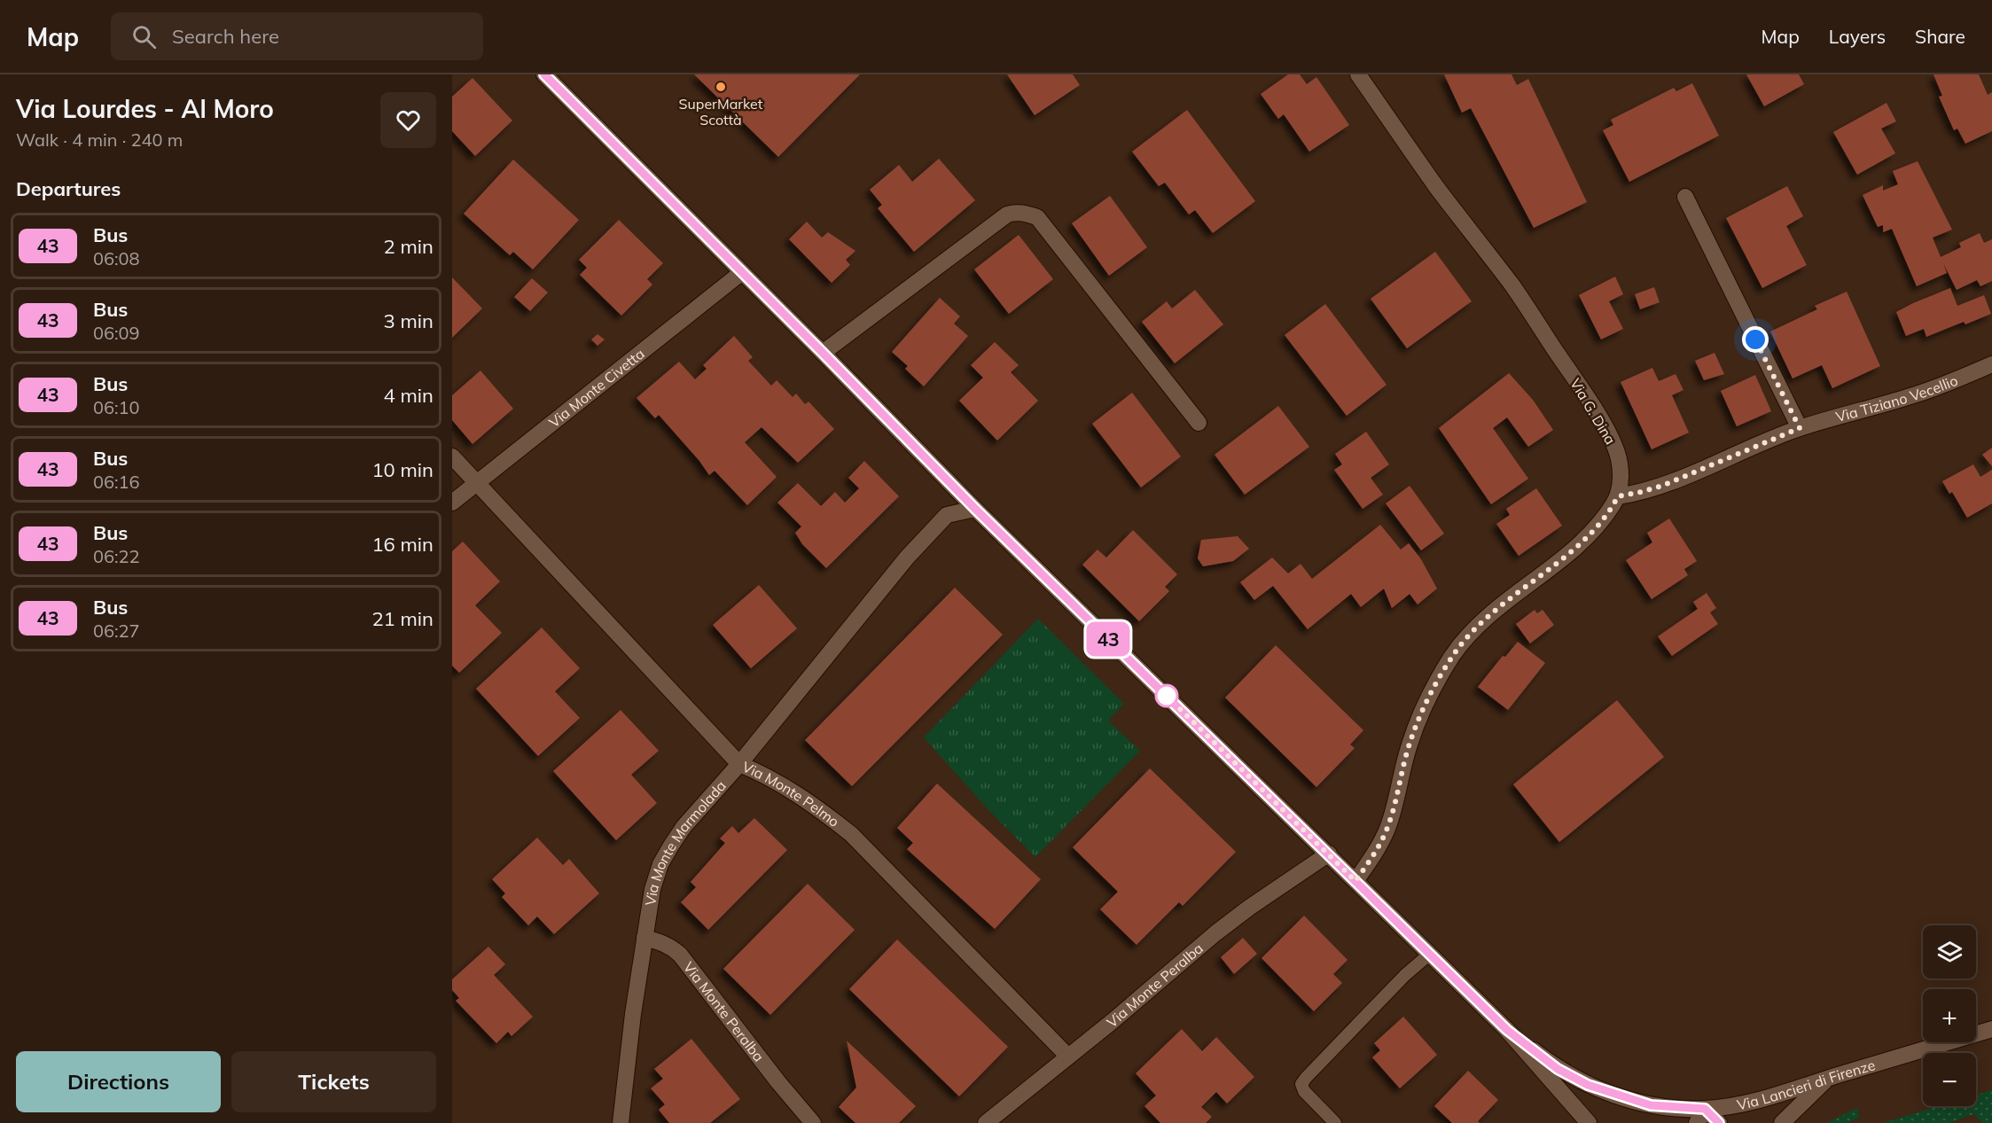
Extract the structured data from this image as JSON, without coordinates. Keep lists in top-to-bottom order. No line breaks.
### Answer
{"streets":{"street":["Via Monte Civetta","Via Tiziano Vecellio","Via G. Dina","Via Monte Pelmo","Via Monte Marmolada","Via Monte Peralba","Via Lancieri di Firenze"]},"crossings":[["Via Monte Civetta","Via Monte Pelmo"],["Via Tiziano Vecellio","Via G. Dina"],["Via Monte Pelmo","Via Monte Marmolada"],["Via Monte Pelmo","Via Monte Peralba"],["Via Monte Marmolada","Via Monte Peralba"]],"places":["SuperMarket Scottà"],"lines":["bus line 43"],"page":{"header":"Map","search":"Search here","nav":["Map","Layers","Share"],"heading":[["Via Lourdes - Al Moro","Walk · 4 min · 240 m"],"Departures"],"on_map":"43","list":[{"mark":"43","name":"Bus","note":"06:08","value":"2 min"},{"mark":"43","name":"Bus","note":"06:09","value":"3 min"},{"mark":"43","name":"Bus","note":"06:10","value":"4 min"},{"mark":"43","name":"Bus","note":"06:16","value":"10 min"},{"mark":"43","name":"Bus","note":"06:22","value":"16 min"},{"mark":"43","name":"Bus","note":"06:27","value":"21 min"}],"map_buttons":["+","−"],"buttons":["Directions","Tickets"]}}
